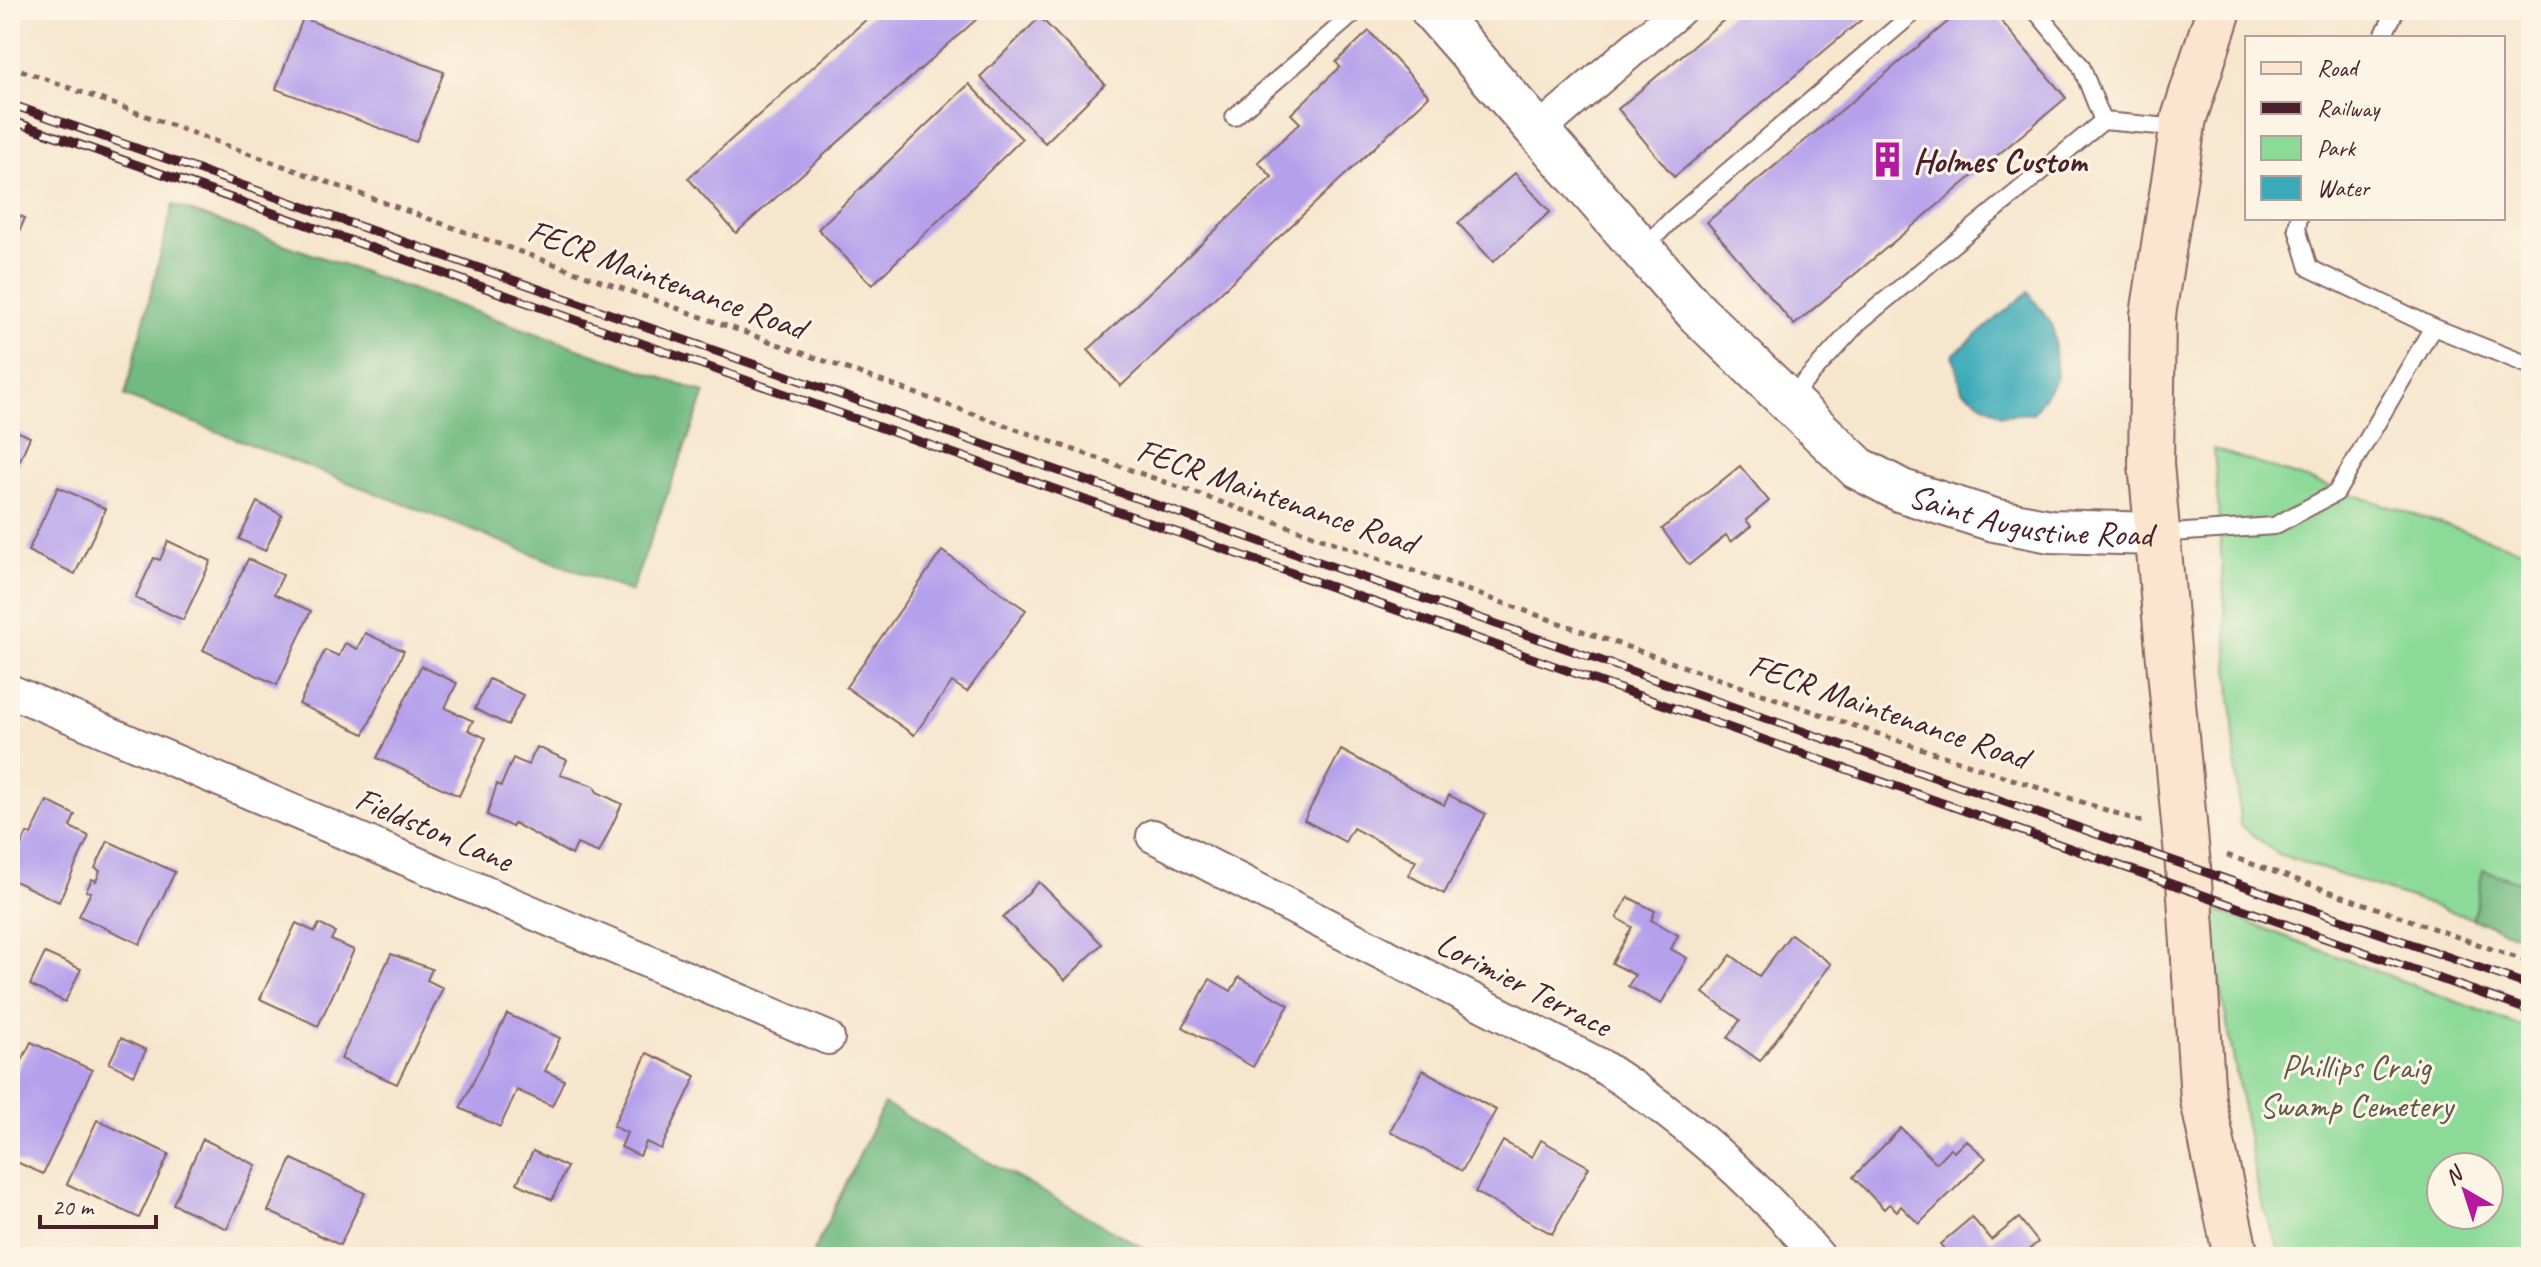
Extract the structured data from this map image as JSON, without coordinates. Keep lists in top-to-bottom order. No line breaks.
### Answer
{"streets":{"main road":["Saint Augustine Road"],"street":["Fieldston Lane","Lorimier Terrace"],"path":["FECR Maintenance Road"]},"crossings":[["FECR Maintenance Road","Saint Augustine Road"]],"parks":["Phillips Craig Swamp Cemetery"],"places":{"building":["Holmes Custom"]},"legend":["Road","Railway","Park","Water"],"scale_bar":"20 m","north":"top left"}
